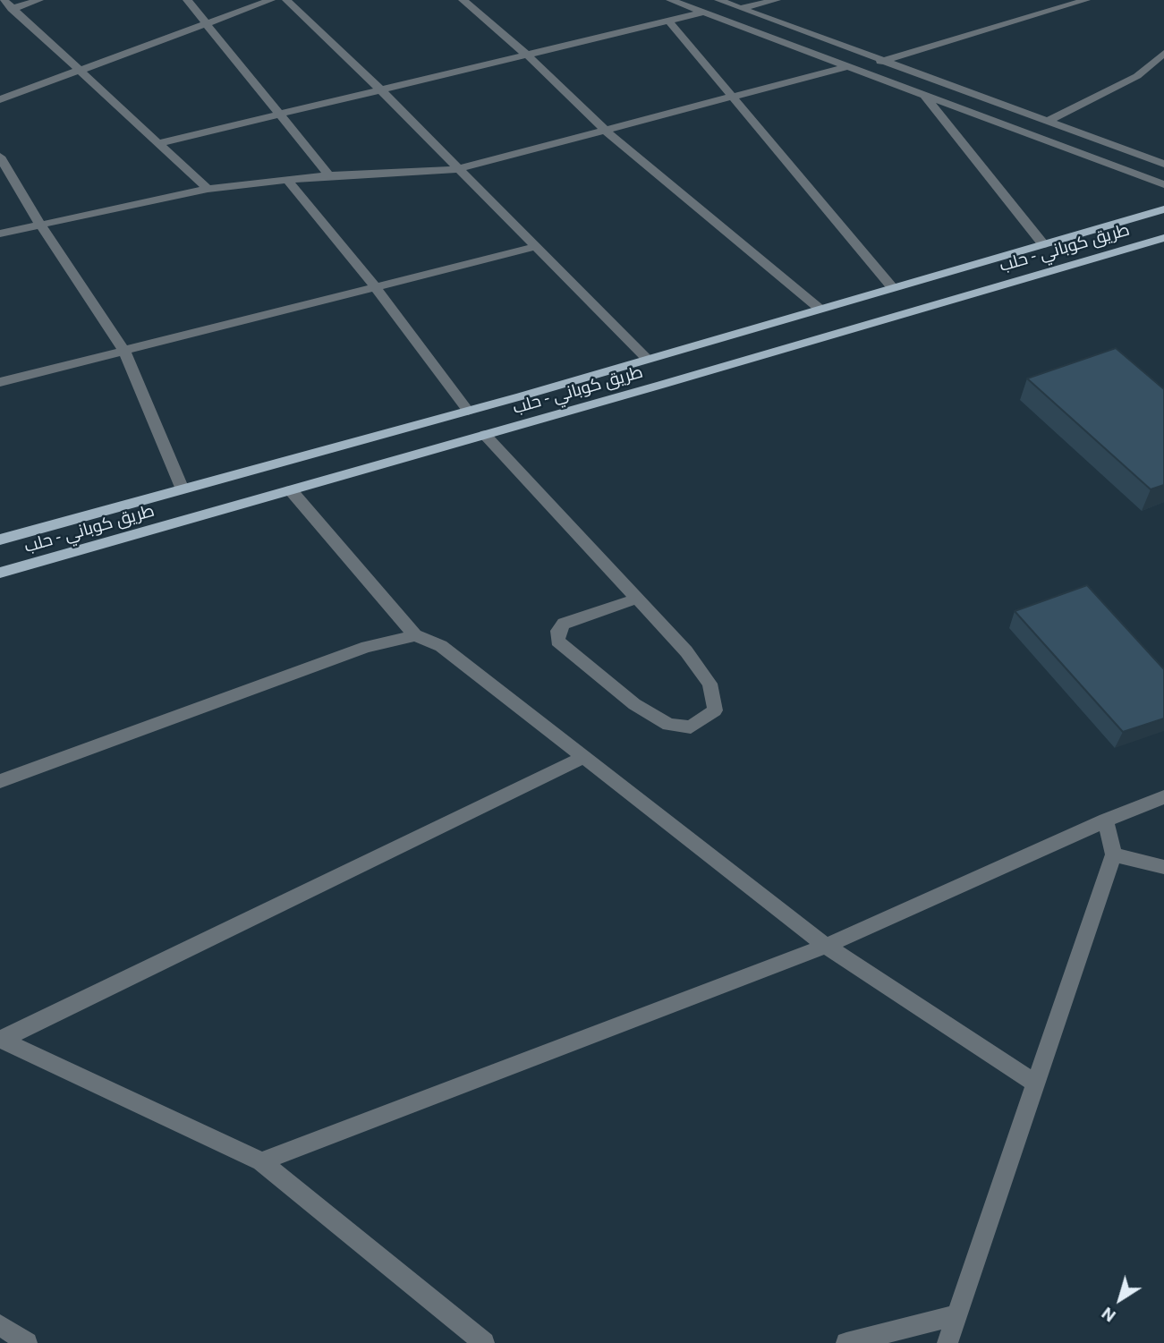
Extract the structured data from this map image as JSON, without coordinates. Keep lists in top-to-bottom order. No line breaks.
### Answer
{"streets":{"main road":["طريق كوباني - حلب"]},"north":"bottom left"}
